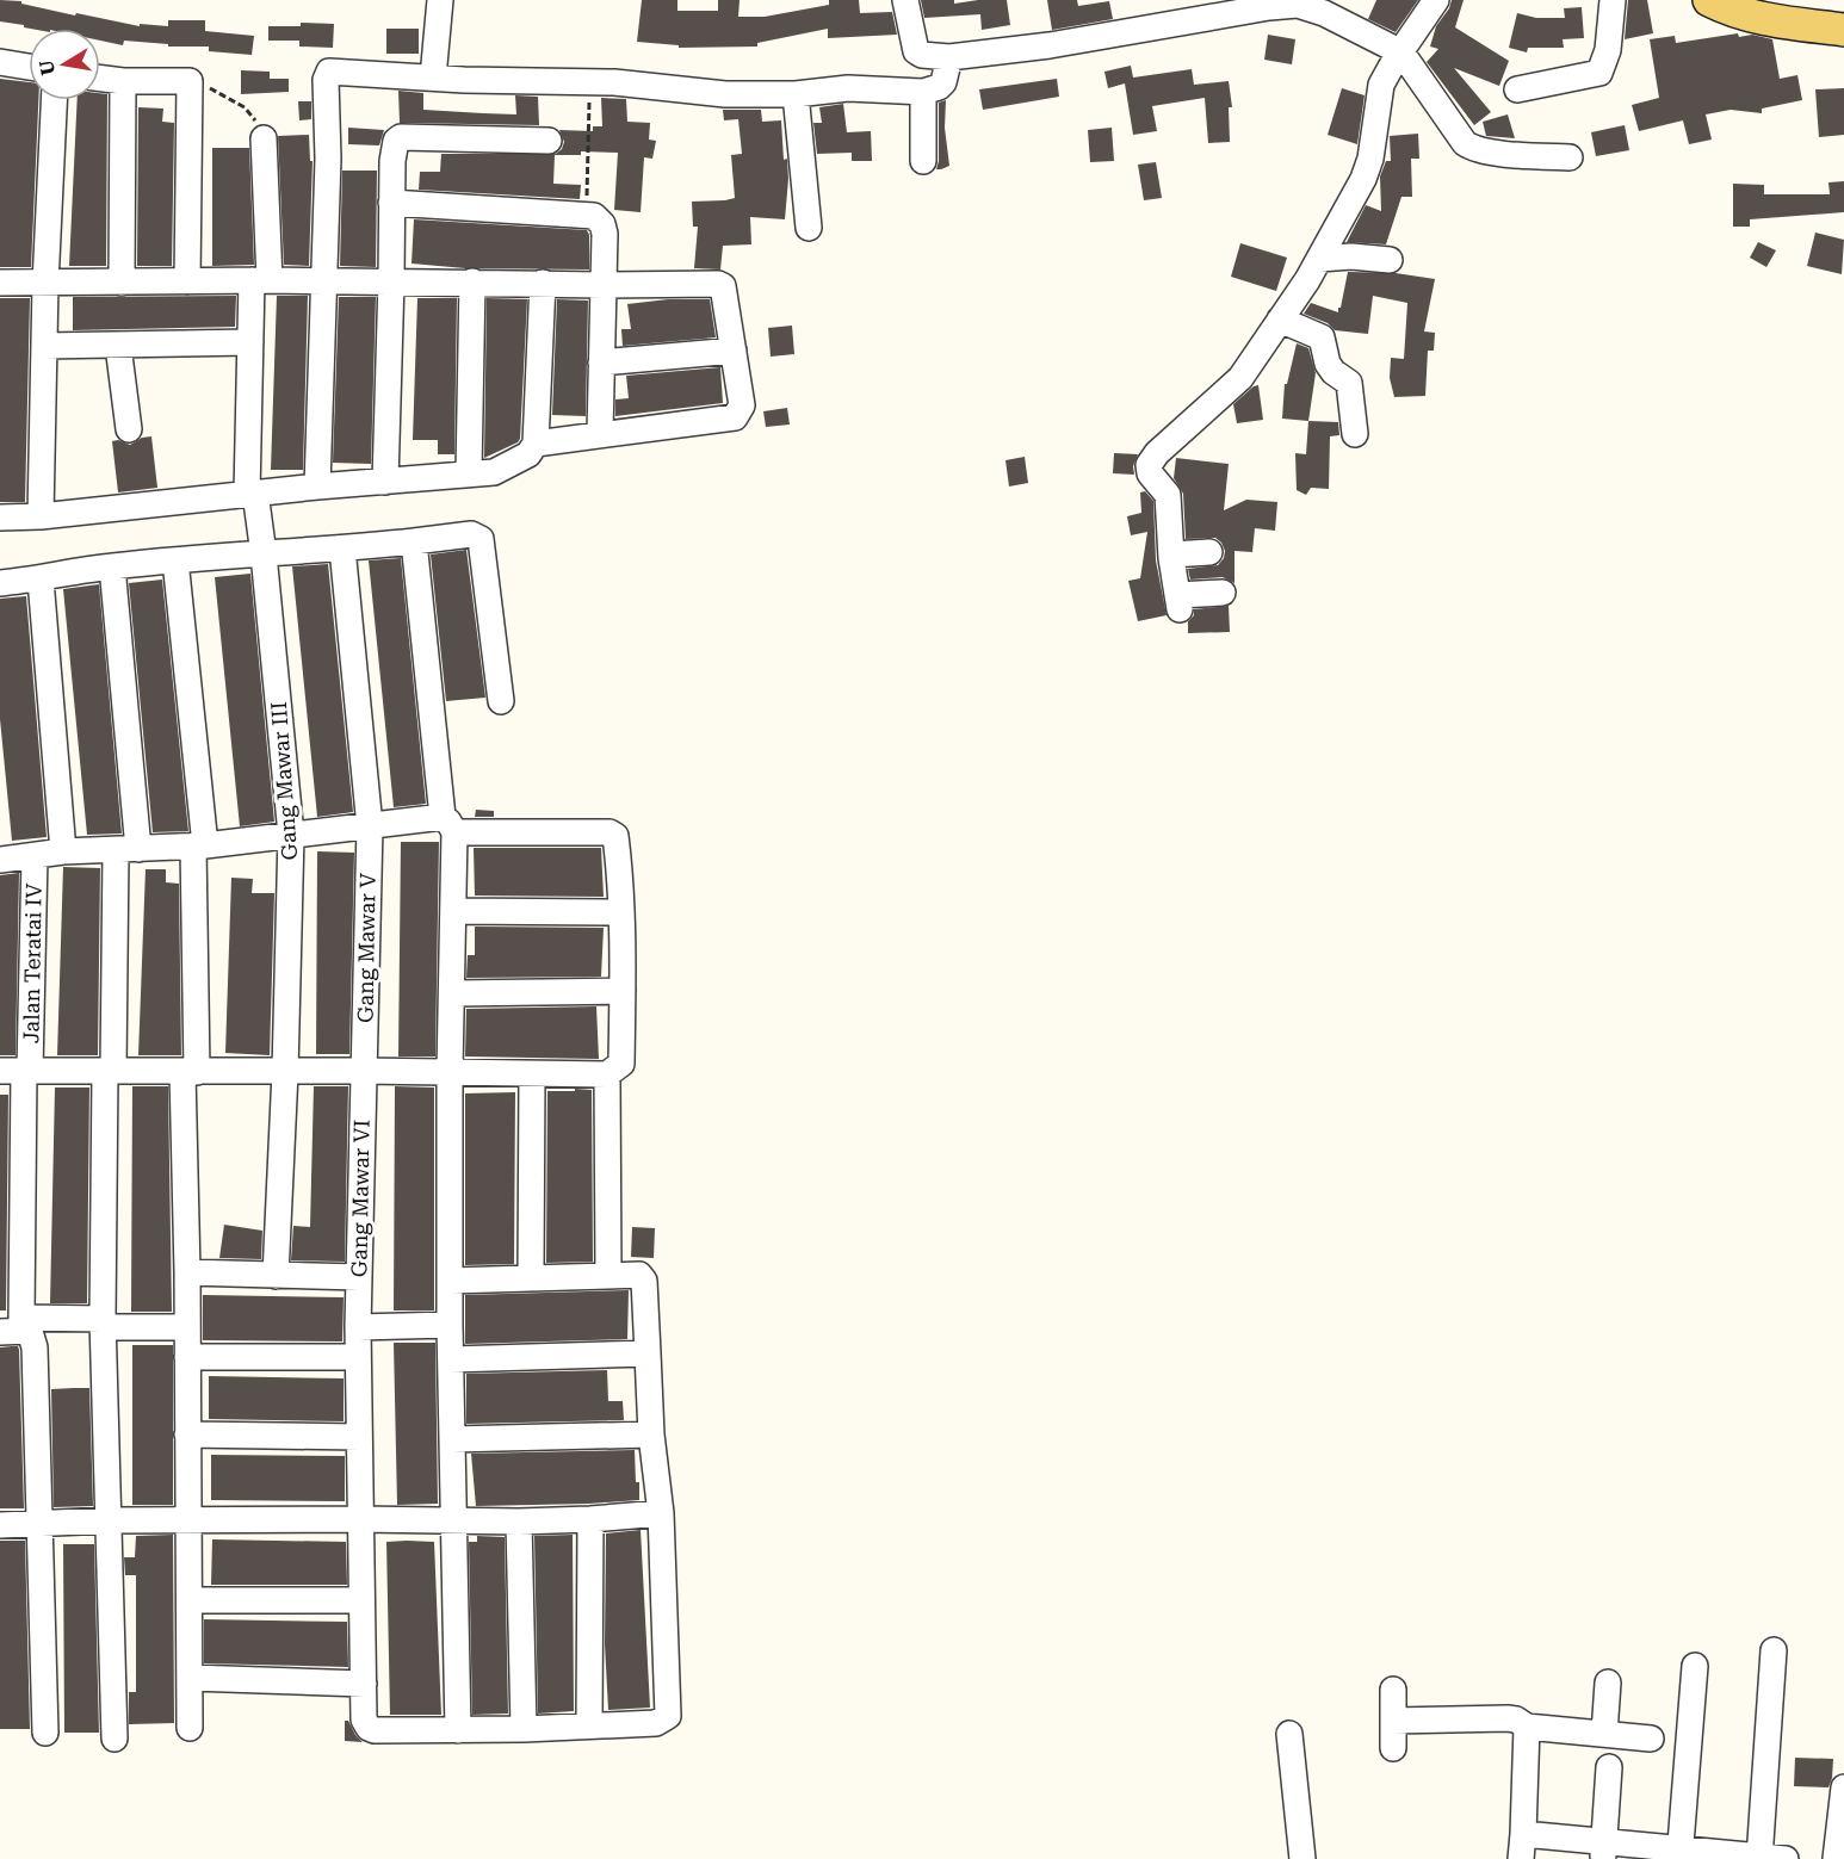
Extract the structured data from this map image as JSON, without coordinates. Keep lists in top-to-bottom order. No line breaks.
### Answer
{"streets":{"street":["Gang Mawar III","Gang Mawar V","Jalan Teratai IV","Gang Mawar VI"]},"crossings":[["Gang Mawar V","Gang Mawar VI"]],"north":"left"}
